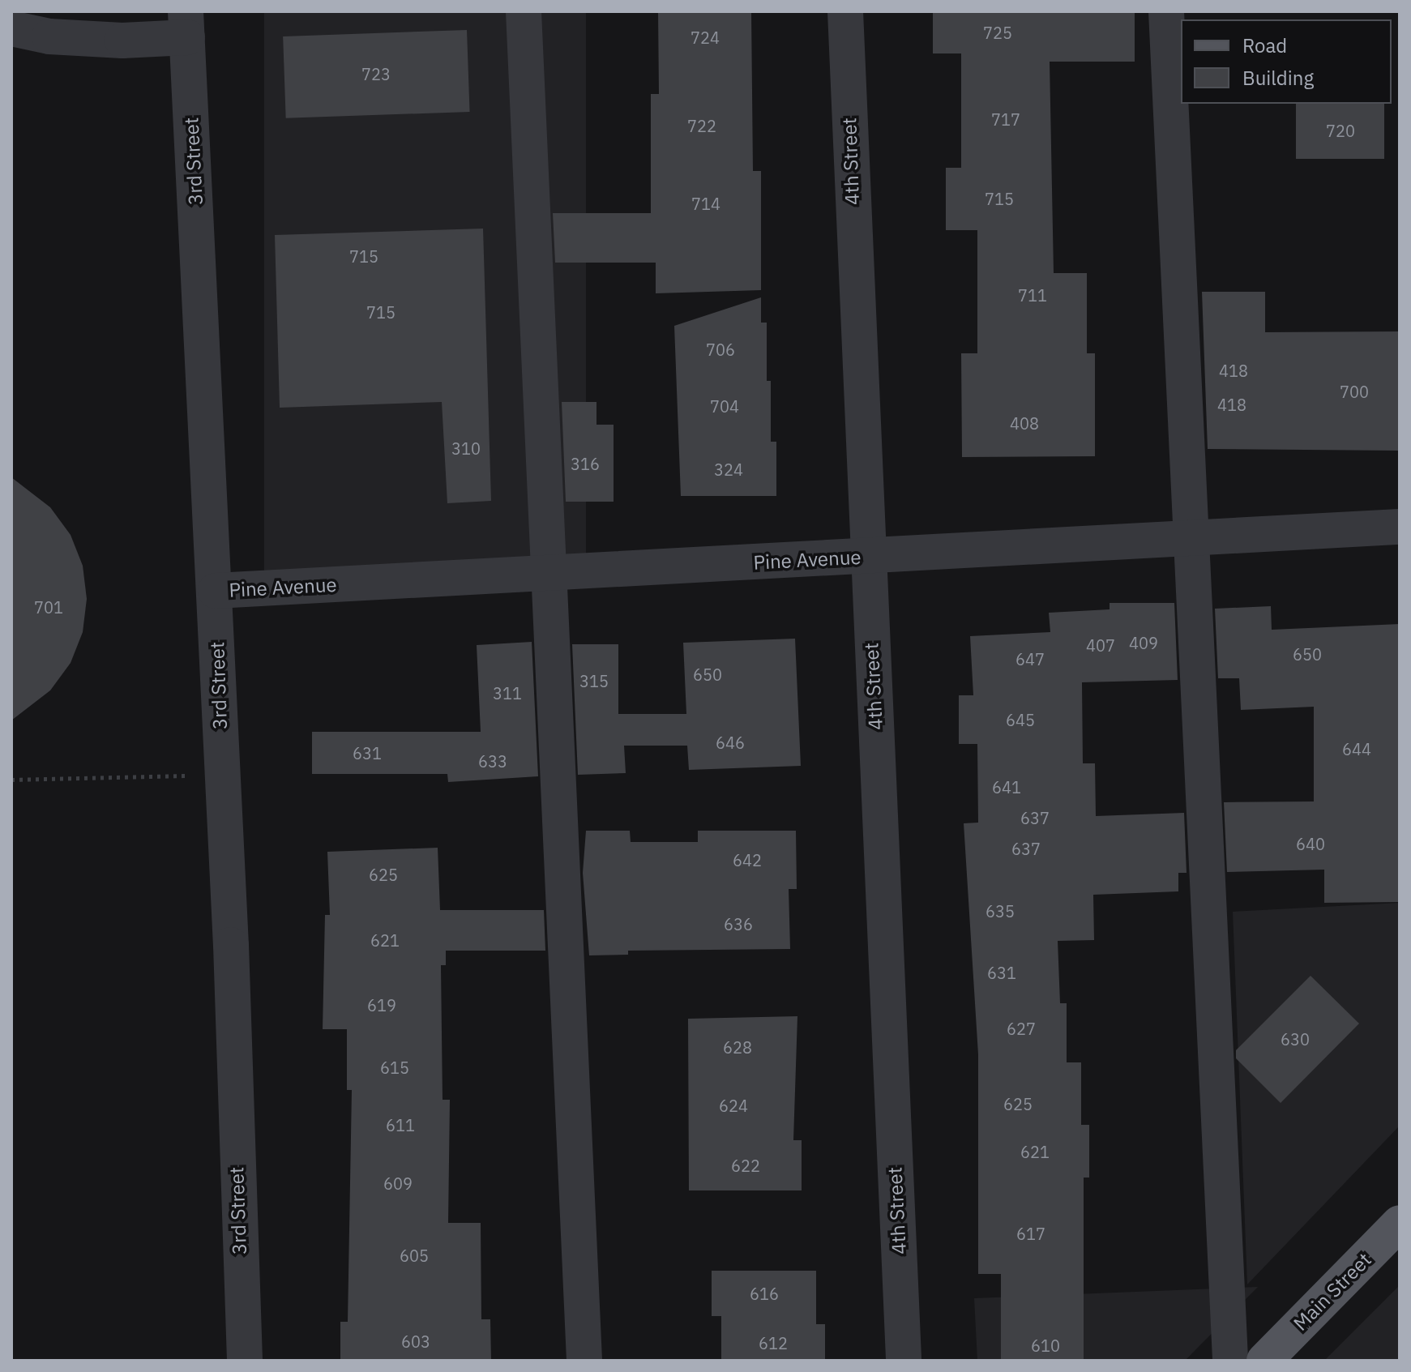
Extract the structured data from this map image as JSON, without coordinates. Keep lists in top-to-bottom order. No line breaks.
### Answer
{"streets":{"main road":["Main Street"],"street":["3rd Street","4th Street","Pine Avenue"]},"crossings":[["3rd Street","Pine Avenue"],["4th Street","Pine Avenue"]],"house_numbers":["725","724","723","717","722","720","715","714","715","711","715","706","418","700","418","704","408","310","316","324","701","409","407","650","647","650","315","311","645","646","644","631","633","641","637","640","637","642","625","635","636","621","631","619","627","630","628","615","625","624","611","621","622","609","617","605","616","603","612","610"],"legend":["Road","Building"]}
